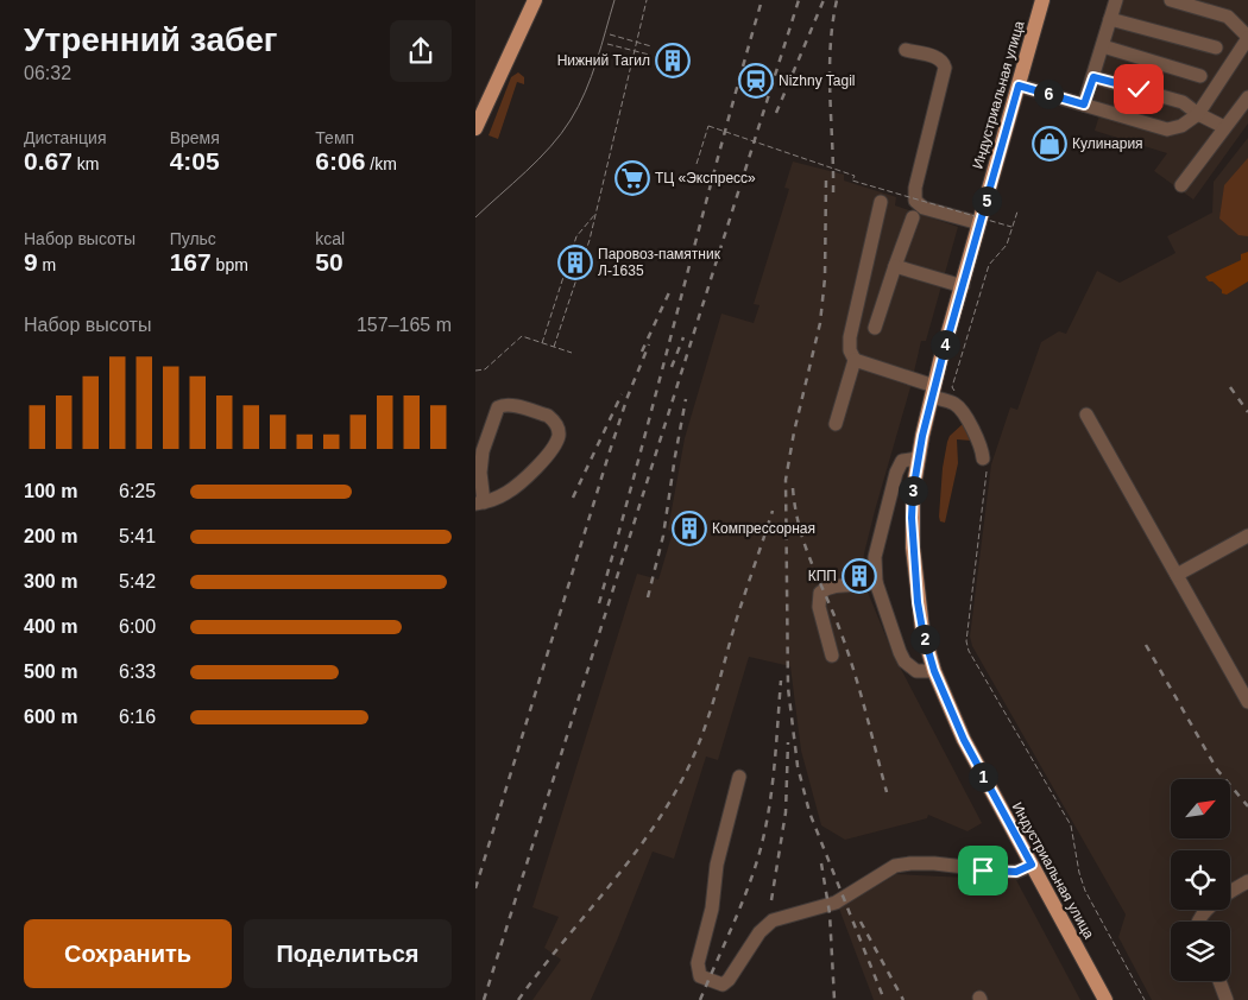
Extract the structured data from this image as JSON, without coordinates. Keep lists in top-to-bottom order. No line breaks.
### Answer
{"streets":{"main road":["Индустриальная улица"]},"places":{"building":["Нижний Тагил","Паровоз-памятник Л-1635","Компрессорная","КПП"],"station":["Nizhny Tagil"],"shop":["Кулинария"],"supermarket":["ТЦ «Экспресс»"]},"north":"top right","page":{"heading":["Утренний забег","06:32"],"pins":["6","5","4","3","2","1"],"stats":[["Дистанция","0.67 km"],["Время","4:05"],["Темп","6:06 /km"],["Набор высоты","9 m"],["Пульс","167 bpm"],["kcal","50"]],"chart":["Набор высоты","157–165 m"],"list":[{"name":"100 m","note":"6:25"},{"name":"200 m","note":"5:41"},{"name":"300 m","note":"5:42"},{"name":"400 m","note":"6:00"},{"name":"500 m","note":"6:33"},{"name":"600 m","note":"6:16"}],"buttons":["Сохранить","Поделиться"]}}
